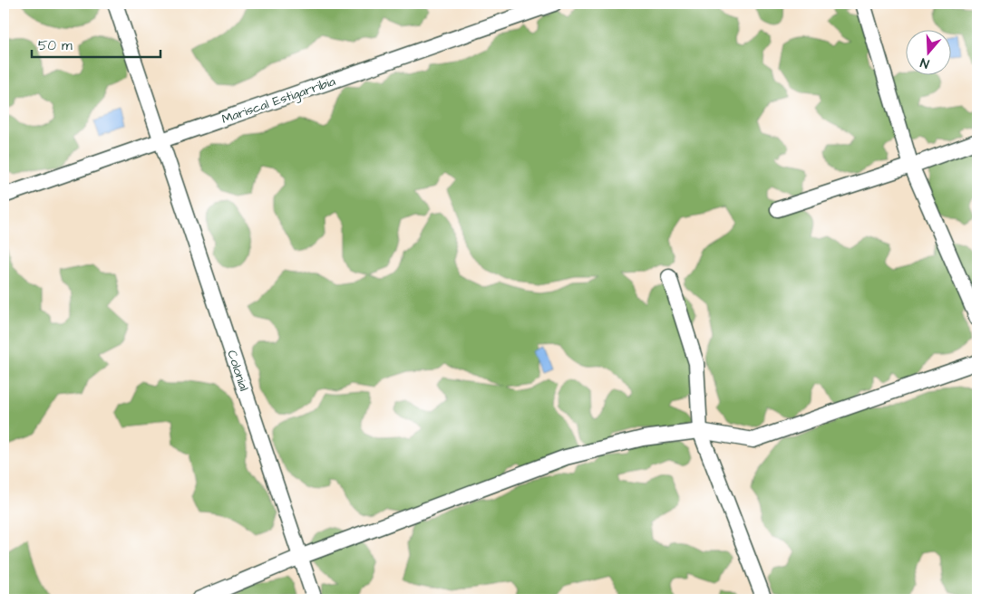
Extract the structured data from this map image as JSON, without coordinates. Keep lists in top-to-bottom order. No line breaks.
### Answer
{"streets":{"street":["Mariscal Estigarribia","Colonial"]},"crossings":[["Mariscal Estigarribia","Colonial"]],"scale_bar":"50 m","north":"bottom"}
